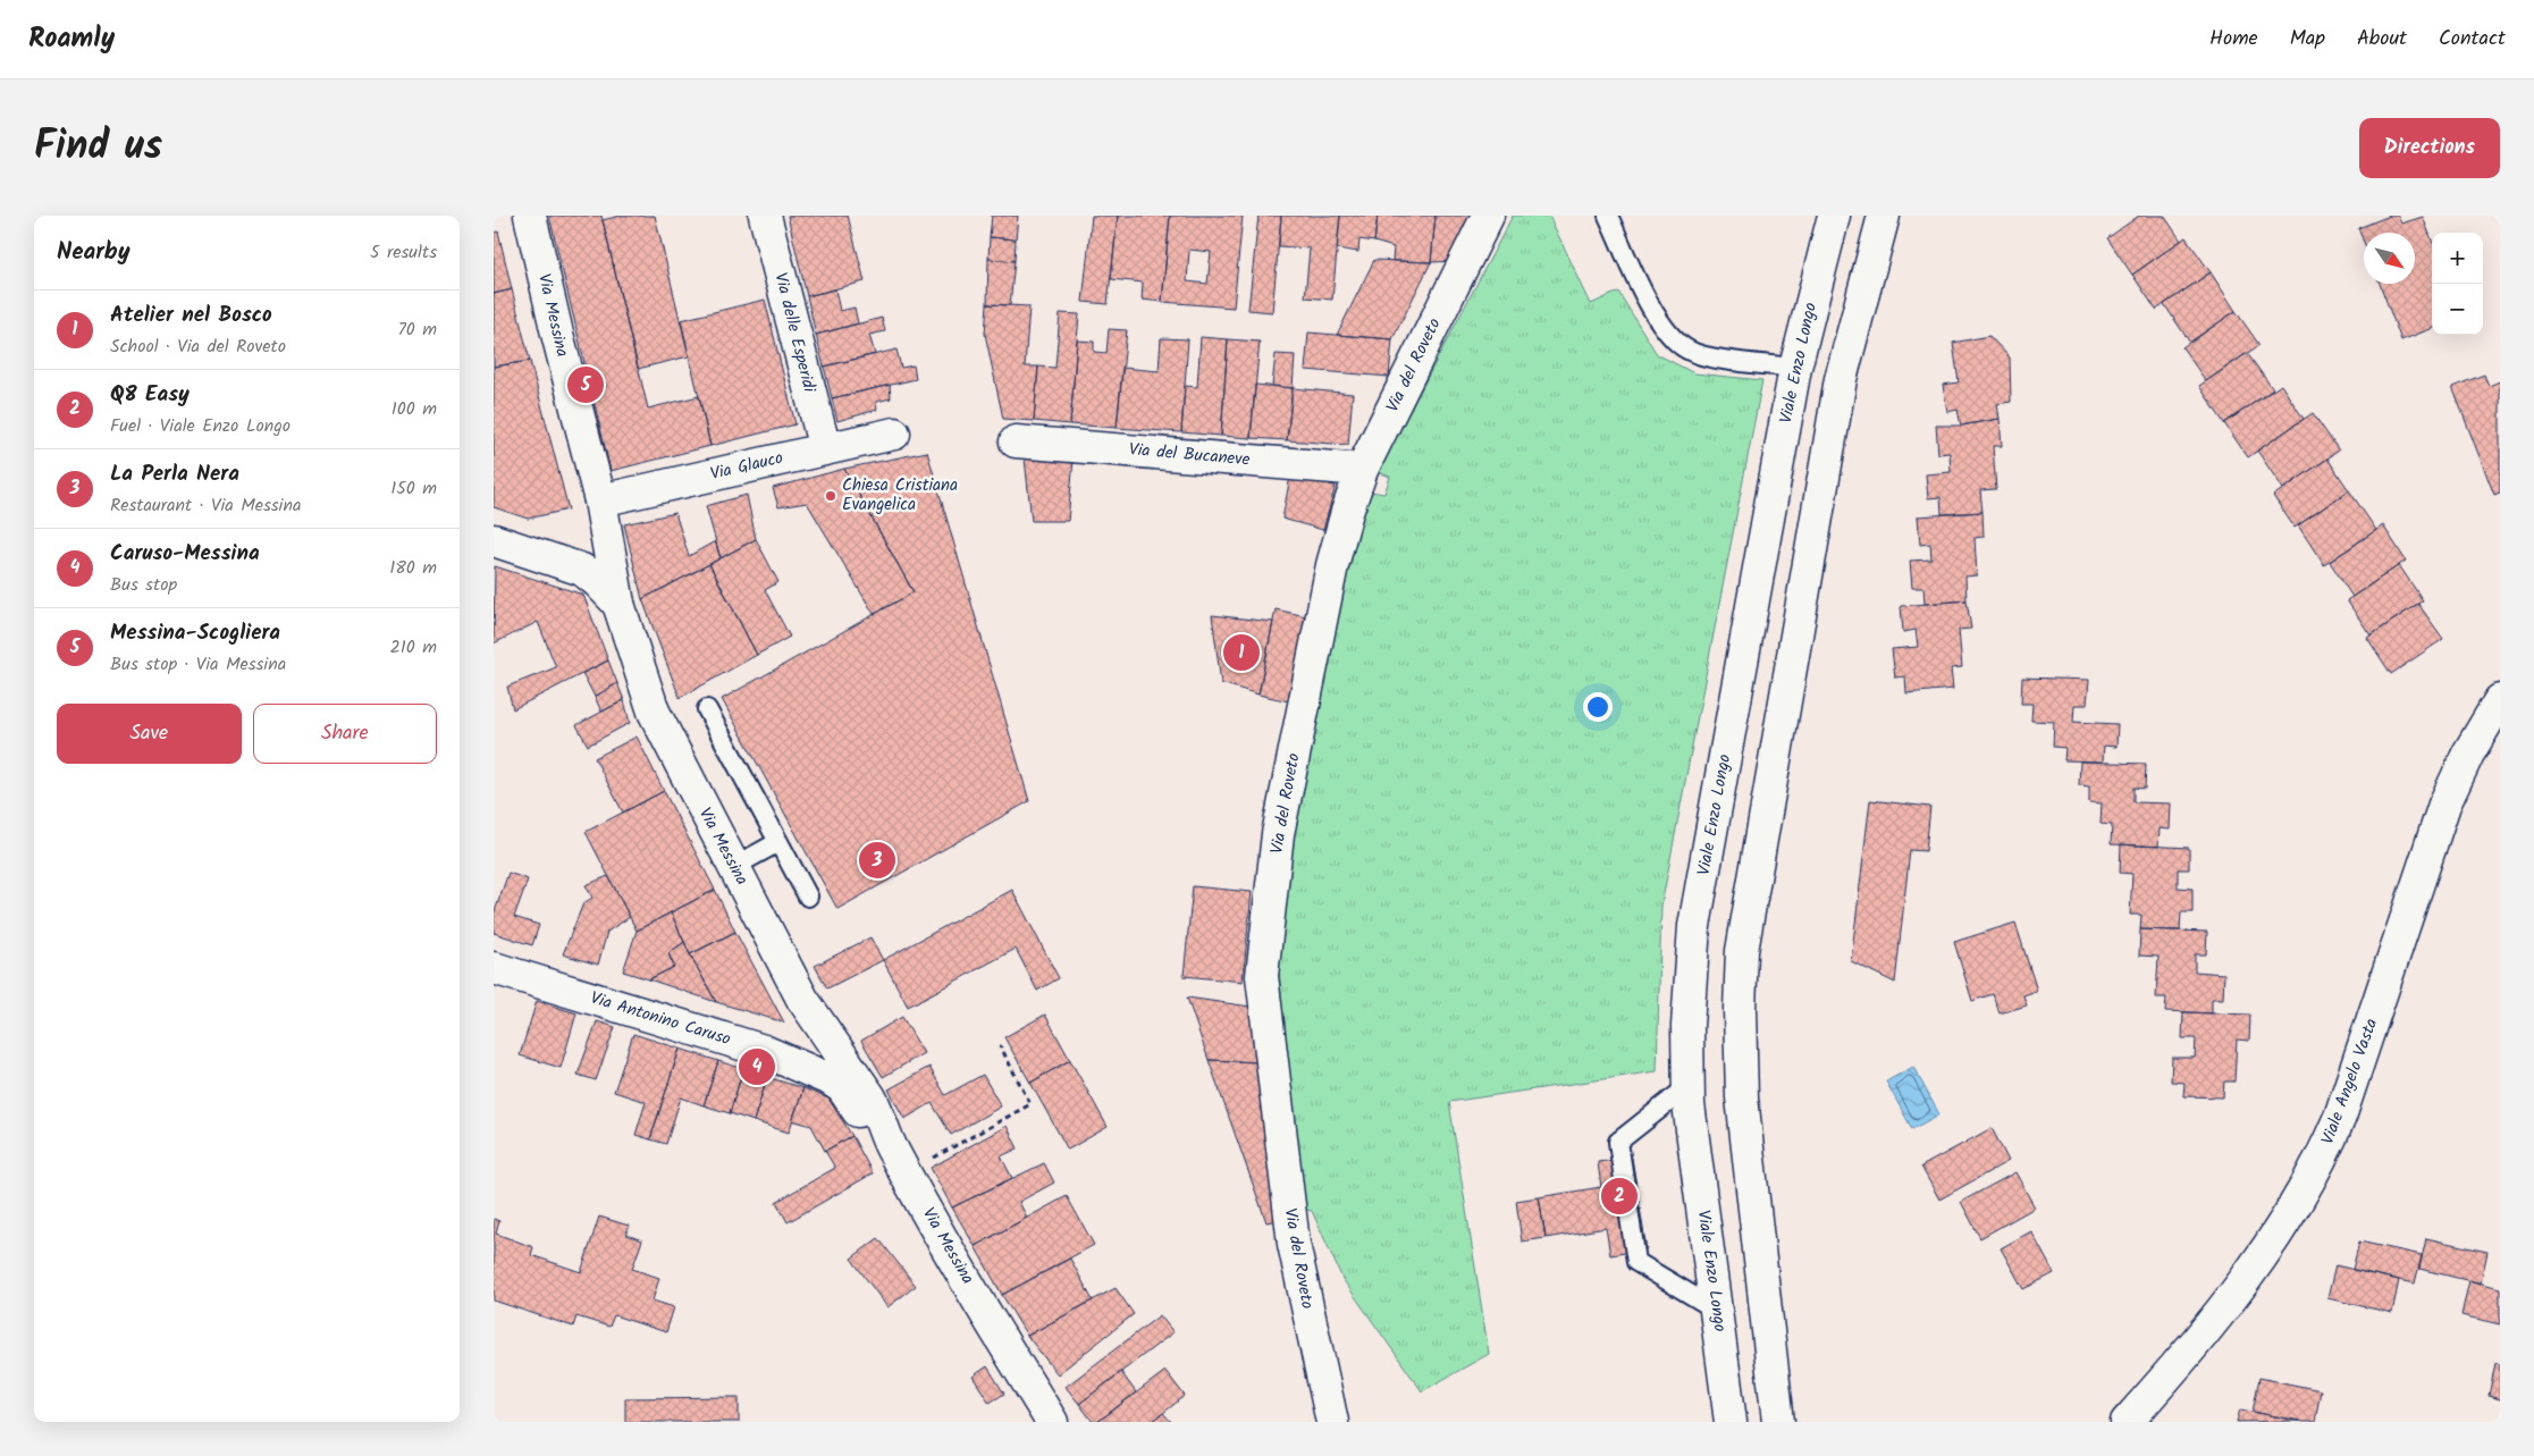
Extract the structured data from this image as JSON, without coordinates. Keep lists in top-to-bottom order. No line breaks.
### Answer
{"streets":{"main road":["Via Messina","Via delle Esperidi","Viale Enzo Longo","Via del Roveto","Via del Bucaneve","Via Glauco","Via Antonino Caruso","Viale Angelo Vasta"]},"crossings":[["Via Messina","Via Glauco"],["Via Messina","Via Antonino Caruso"],["Via delle Esperidi","Via Glauco"],["Via del Roveto","Via del Bucaneve"]],"places":["Chiesa Cristiana Evangelica"],"north":"bottom right","page":{"header":"Roamly","nav":["Home","Map","About","Contact"],"title":"Find us","buttons":["Directions",["Save","Share"]],"heading":["Nearby","5 results"],"map_buttons":["+","−"],"list":[{"mark":"1","name":"Atelier nel Bosco","note":"School · Via del Roveto","value":"70 m"},{"mark":"2","name":"Q8 Easy","note":"Fuel · Viale Enzo Longo","value":"100 m"},{"mark":"3","name":"La Perla Nera","note":"Restaurant · Via Messina","value":"150 m"},{"mark":"4","name":"Caruso-Messina","note":"Bus stop","value":"180 m"},{"mark":"5","name":"Messina-Scogliera","note":"Bus stop · Via Messina","value":"210 m"}],"pins":["5","1","3","4","2"]}}
